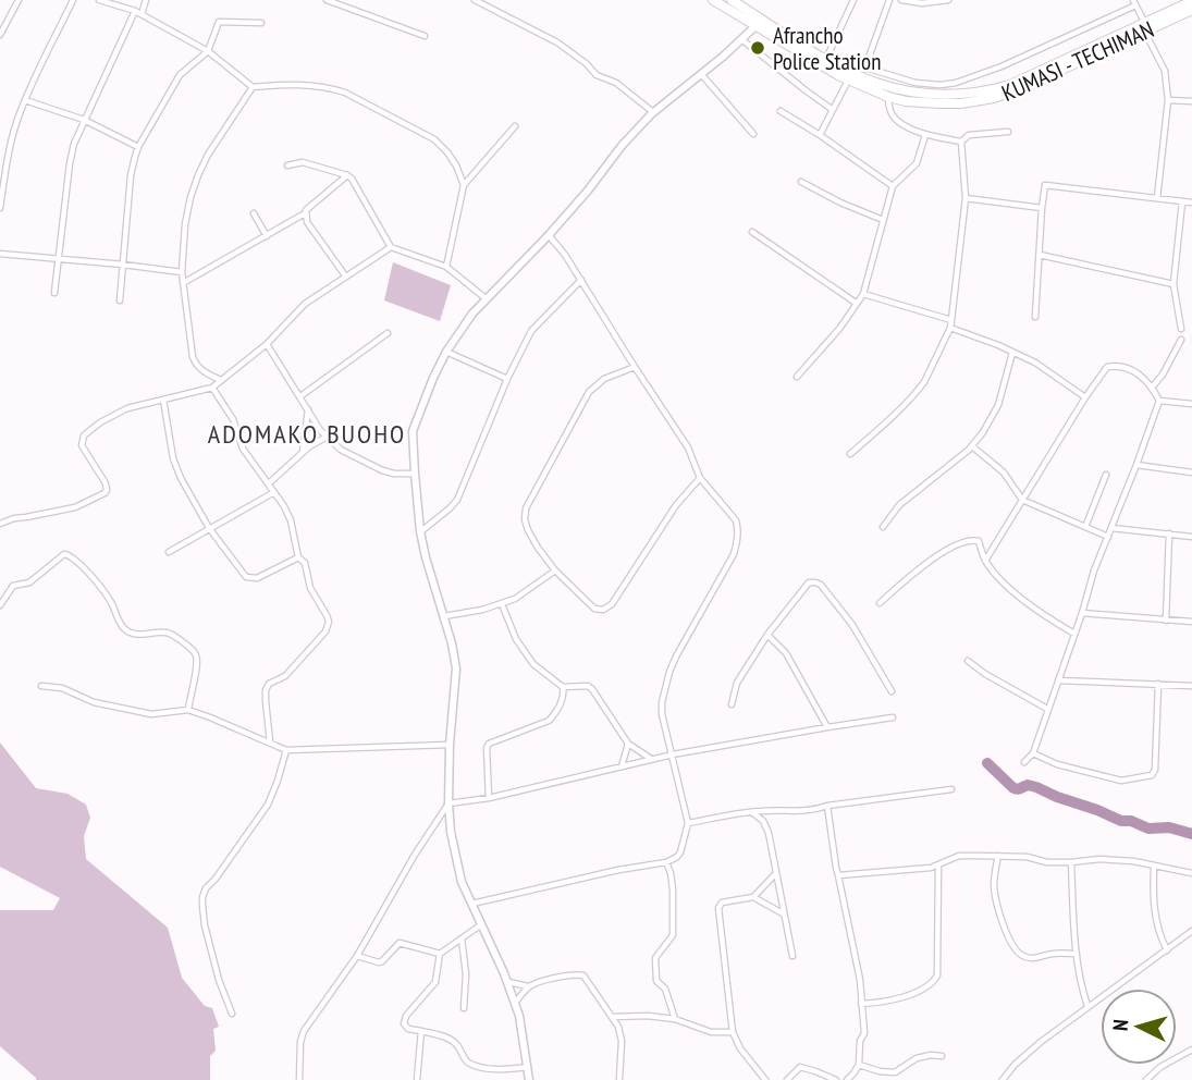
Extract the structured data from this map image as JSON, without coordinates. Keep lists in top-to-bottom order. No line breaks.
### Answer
{"streets":{"highway":["KUMASI - TECHIMAN"]},"districts":["ADOMAKO BUOHO"],"places":["Afrancho Police Station"],"north":"left"}
